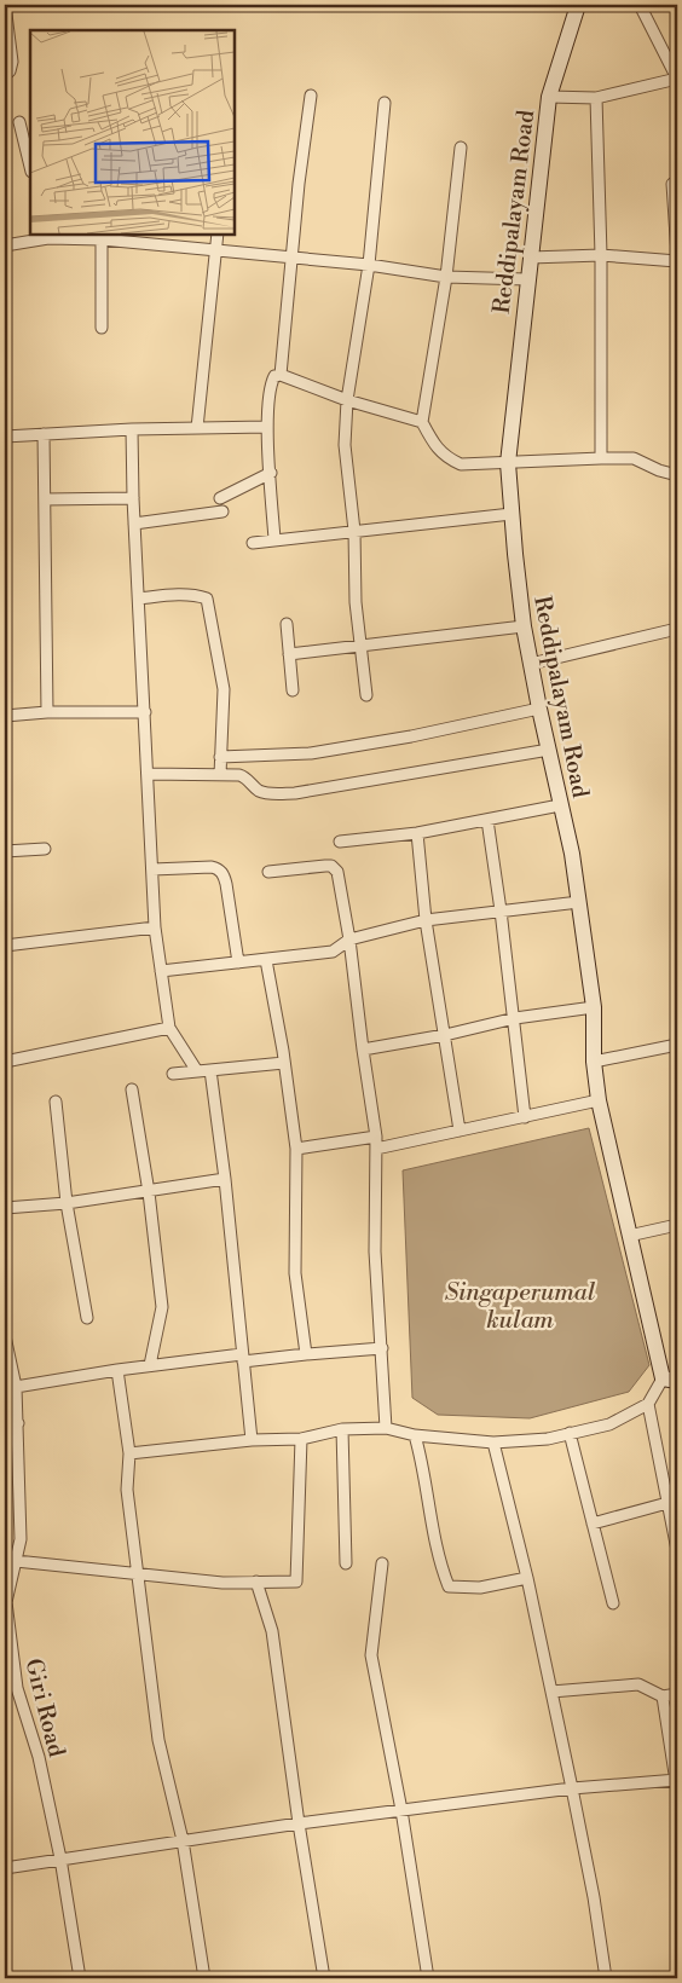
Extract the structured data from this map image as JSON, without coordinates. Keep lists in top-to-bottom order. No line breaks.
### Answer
{"streets":{"main road":["Reddipalayam Road"],"street":["Giri Road"]},"water":["Singaperumal kulam"]}
